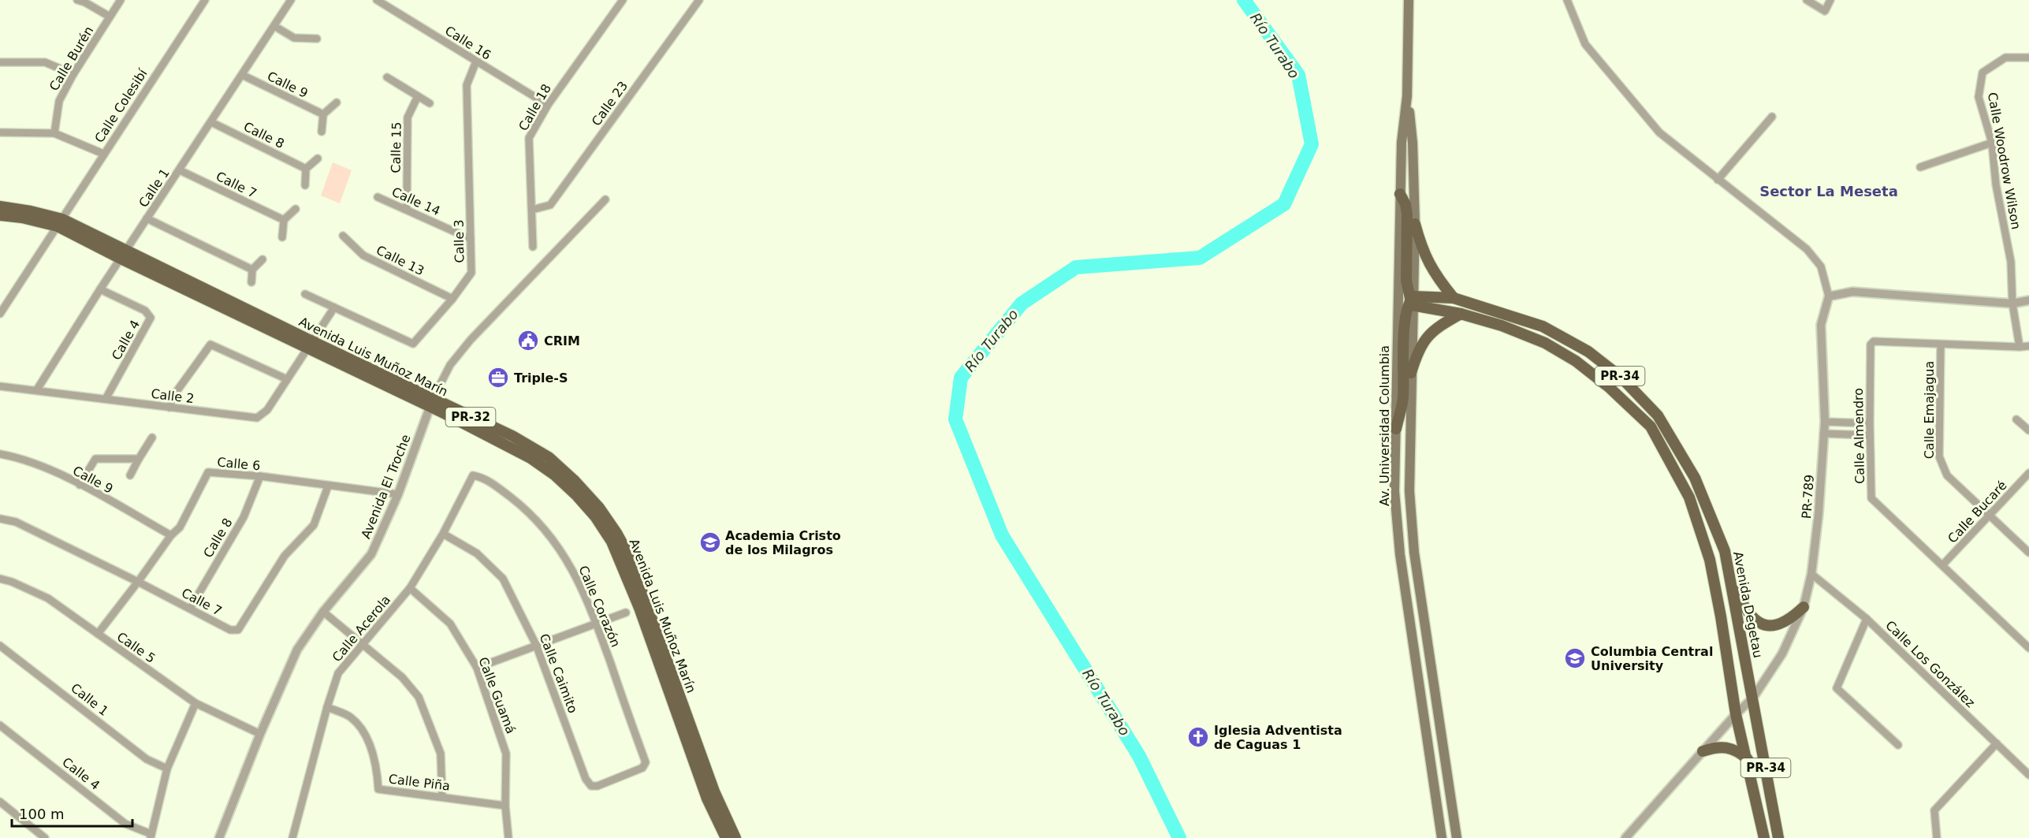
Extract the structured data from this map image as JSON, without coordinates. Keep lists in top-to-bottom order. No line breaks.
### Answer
{"streets":{"main road":["Avenida Luis Muñoz Marín","PR-34","PR-32","Av. Universidad Columbia","Avenida Degetau"],"street":["Calle 16","Calle Burén","Calle 9","Calle 23","Calle Colesibí","Calle 18","Calle 8","Calle 15","Calle Woodrow Wilson","Calle 7","Calle 1","Calle 14","Calle 3","Calle 13","Calle 4","Calle 2","Calle Emajagua","Calle Almendro","Calle 6","Avenida El Troche","PR-789","Calle Bucaré","Calle Corazón","Calle Acerola","Calle 5","Calle Los González","Calle Caimito","Calle Guamá","Calle Piña"]},"crossings":[["Calle 16","Calle 18"],["Calle 16","Calle 3"],["Calle 9","Calle 1"],["Calle 9","Calle 6"],["Calle 23","Calle 18"],["Calle Colesibí","Avenida Luis Muñoz Marín"],["Calle 8","Calle 7"],["Calle 8","Calle 1"],["Calle 8","Calle 6"],["Calle 15","Calle 14"],["Calle Woodrow Wilson","Calle Almendro"],["Calle 7","Calle 1"],["Calle 7","Calle 6"],["Calle 1","Calle 4"],["Calle 1","Avenida Luis Muñoz Marín"],["Calle 1","Calle 2"],["Calle 14","Calle 3"],["Calle 3","Calle 13"],["Calle 3","Calle 2"],["Calle 4","Calle 2"],["Avenida Luis Muñoz Marín","Calle 2"],["Avenida Luis Muñoz Marín","Avenida El Troche"],["PR-34","Av. Universidad Columbia"],["PR-34","PR-789"],["PR-34","Avenida Degetau"],["Calle Emajagua","Calle Almendro"],["Calle Emajagua","Calle Bucaré"],["Av. Universidad Columbia","Avenida Degetau"],["Calle Almendro","Calle Bucaré"],["Calle 6","Avenida El Troche"],["Calle 6","Calle 5"],["Avenida El Troche","Calle 5"],["PR-789","Avenida Degetau"],["PR-789","Calle Los González"],["Calle Corazón","Calle Acerola"],["Calle Corazón","Calle Caimito"],["Calle Acerola","Calle Caimito"],["Calle Acerola","Calle Guamá"],["Calle Acerola","Calle Piña"],["Calle Guamá","Calle Piña"]],"districts":["Sector La Meseta"],"water":["Río Turabo"],"places":{"public building":["CRIM"],"office":["Triple-S"],"school or university":["Academia Cristo de los Milagros","Columbia Central University"],"church":["Iglesia Adventista de Caguas 1"]},"scale_bar":"100 m"}
